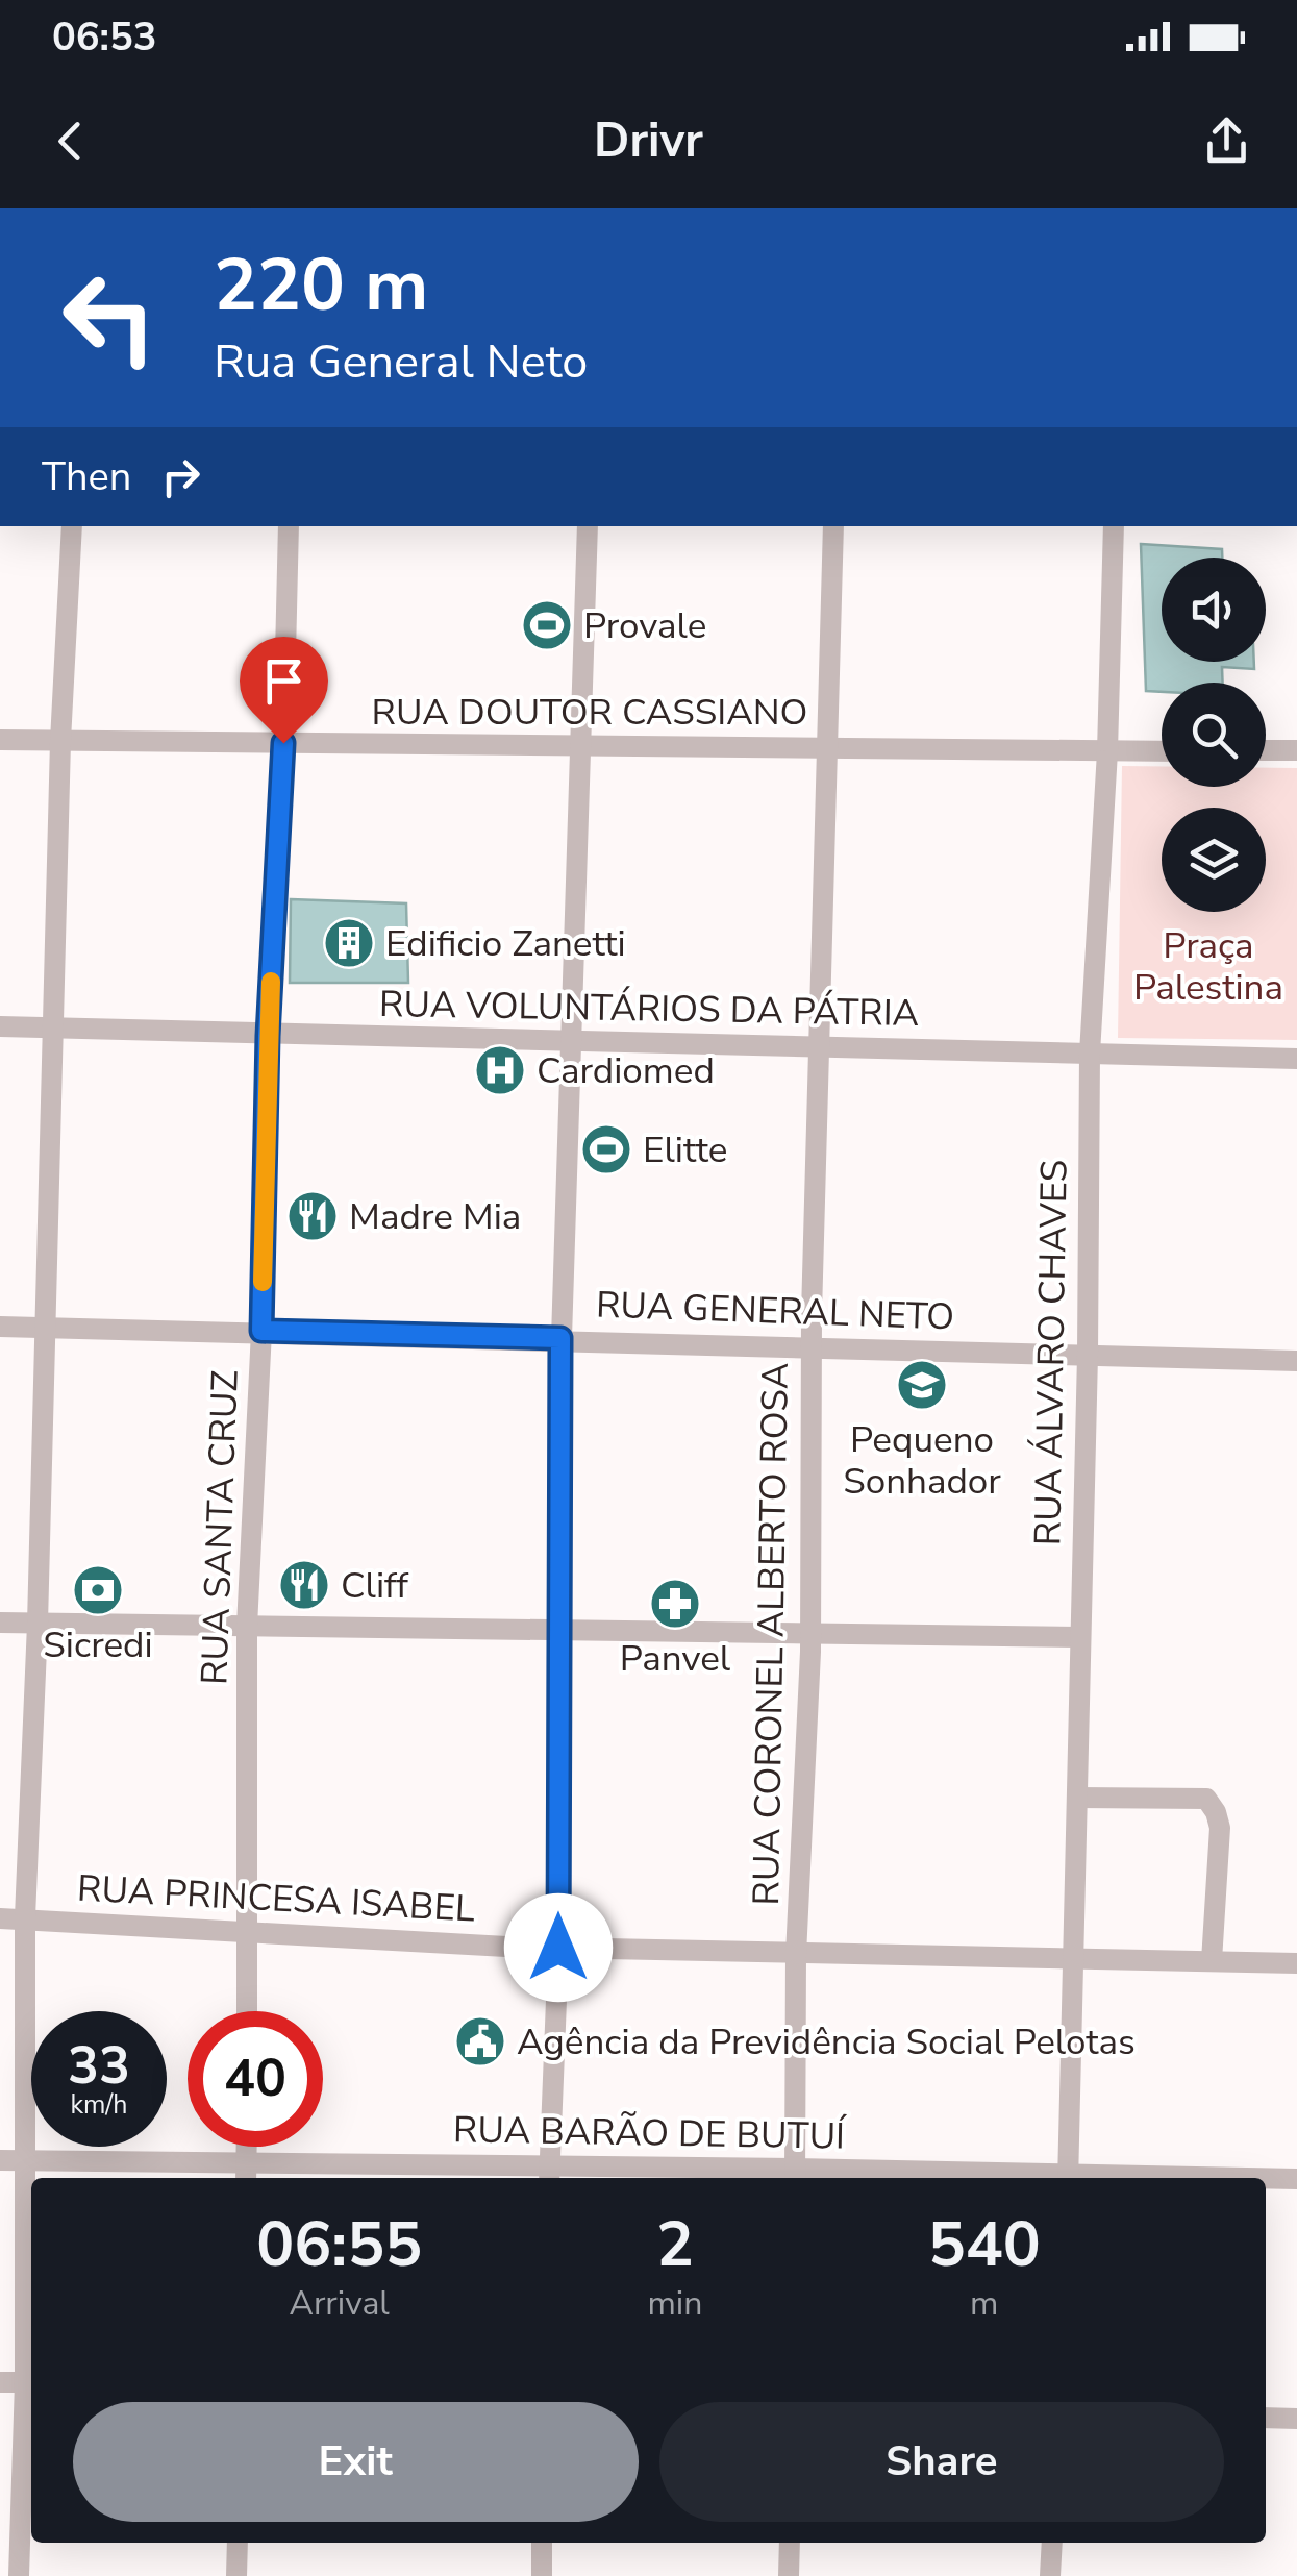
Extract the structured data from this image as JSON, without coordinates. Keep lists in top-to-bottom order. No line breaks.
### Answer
{"streets":{"street":["RUA DOUTOR CASSIANO","RUA VOLUNTÁRIOS DA PÁTRIA","RUA GENERAL NETO","RUA ÁLVARO CHAVES","RUA SANTA CRUZ","RUA CORONEL ALBERTO ROSA","RUA PRINCESA ISABEL","RUA BARÃO DE BUTUÍ"]},"crossings":[["RUA DOUTOR CASSIANO","RUA ÁLVARO CHAVES"],["RUA DOUTOR CASSIANO","RUA SANTA CRUZ"],["RUA DOUTOR CASSIANO","RUA CORONEL ALBERTO ROSA"],["RUA VOLUNTÁRIOS DA PÁTRIA","RUA ÁLVARO CHAVES"],["RUA VOLUNTÁRIOS DA PÁTRIA","RUA SANTA CRUZ"],["RUA VOLUNTÁRIOS DA PÁTRIA","RUA CORONEL ALBERTO ROSA"],["RUA GENERAL NETO","RUA ÁLVARO CHAVES"],["RUA GENERAL NETO","RUA SANTA CRUZ"],["RUA GENERAL NETO","RUA CORONEL ALBERTO ROSA"],["RUA ÁLVARO CHAVES","RUA PRINCESA ISABEL"],["RUA SANTA CRUZ","RUA PRINCESA ISABEL"],["RUA CORONEL ALBERTO ROSA","RUA PRINCESA ISABEL"],["RUA CORONEL ALBERTO ROSA","RUA BARÃO DE BUTUÍ"]],"parks":["Praça Palestina"],"places":{"sports":["Provale","Elitte"],"building":["Edificio Zanetti"],"hospital":["Cardiomed"],"restaurant":["Madre Mia","Cliff"],"school or university":["Pequeno Sonhador"],"bank":["Sicredi"],"pharmacy":["Panvel"],"public building":["Agência da Previdência Social Pelotas"]},"page":{"status":"06:53","header":"Drivr","turn":["220 m","Rua General Neto"],"then":"Then","speed":"33 km/h","limit":"40","eta":["06:55","Arrival","2","min","540","m"],"buttons":["Exit","Share"]}}
